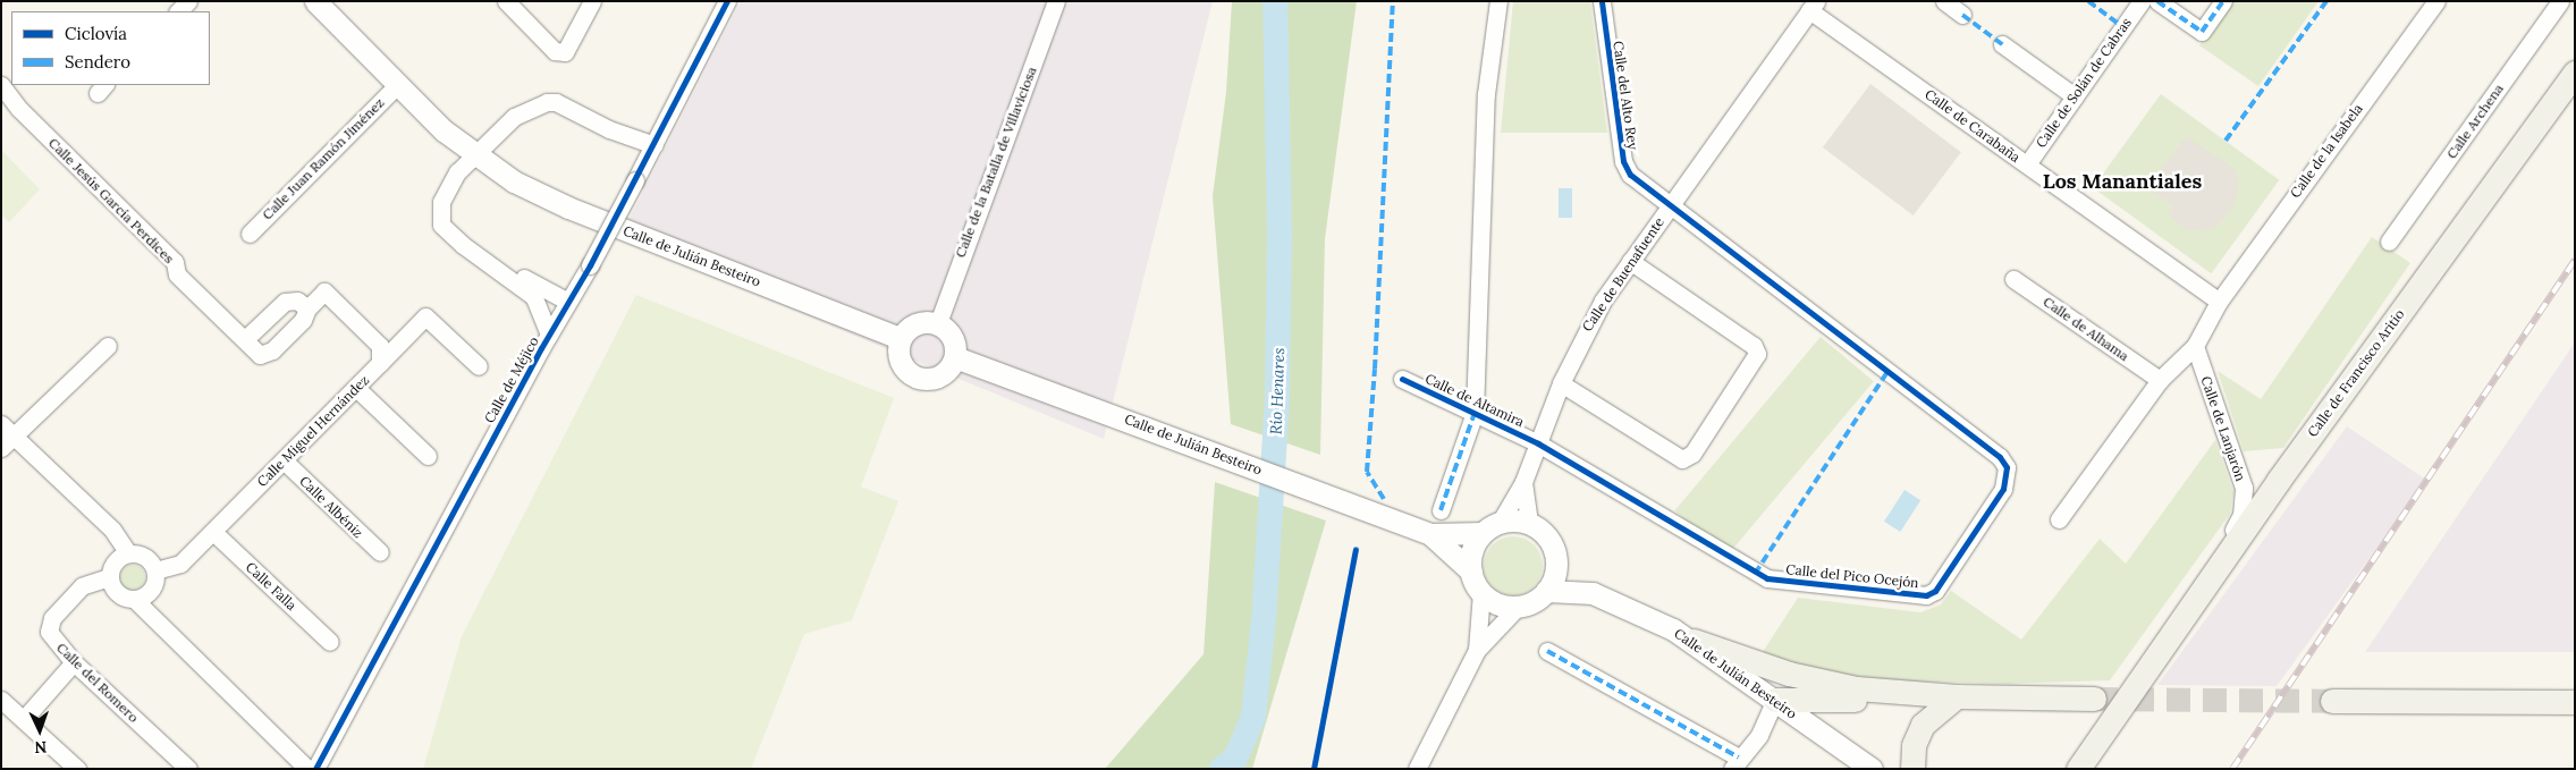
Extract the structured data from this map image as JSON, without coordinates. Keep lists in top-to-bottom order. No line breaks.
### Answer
{"streets":{"main road":["Calle de Francisco Aritio"],"street":["Calle de Solán de Cabras","Calle del Alto Rey","Calle Archena","Calle de Carabaña","Calle de la Isabela","Calle Juan Ramón Jiménez","Calle de la Batalla de Villaviciosa","Calle Jesús García Perdices","Calle de Julián Besteiro","Calle de Buenafuente","Calle de Alhama","Calle de Méjico","Calle de Altamira","Calle de Lanjarón","Calle Miguel Hernández","Calle Albéniz","Calle del Pico Ocejón","Calle Falla","Calle del Romero"]},"crossings":[["Calle de Solán de Cabras","Calle de Carabaña"],["Calle del Alto Rey","Calle de Buenafuente"],["Calle del Alto Rey","Calle del Pico Ocejón"],["Calle de Carabaña","Calle de la Isabela"],["Calle de Carabaña","Calle de Buenafuente"],["Calle Juan Ramón Jiménez","Calle de Julián Besteiro"],["Calle de la Batalla de Villaviciosa","Calle de Julián Besteiro"],["Calle Jesús García Perdices","Calle Miguel Hernández"],["Calle de Julián Besteiro","Calle de Buenafuente"],["Calle de Buenafuente","Calle de Altamira"],["Calle de Buenafuente","Calle del Pico Ocejón"],["Calle de Francisco Aritio","Calle de Lanjarón"],["Calle de Altamira","Calle del Pico Ocejón"],["Calle Miguel Hernández","Calle Albéniz"],["Calle Miguel Hernández","Calle Falla"],["Calle Miguel Hernández","Calle del Romero"]],"districts":["Los Manantiales"],"water":["Río Henares"],"legend":["Ciclovía","Sendero"],"north":"bottom"}
